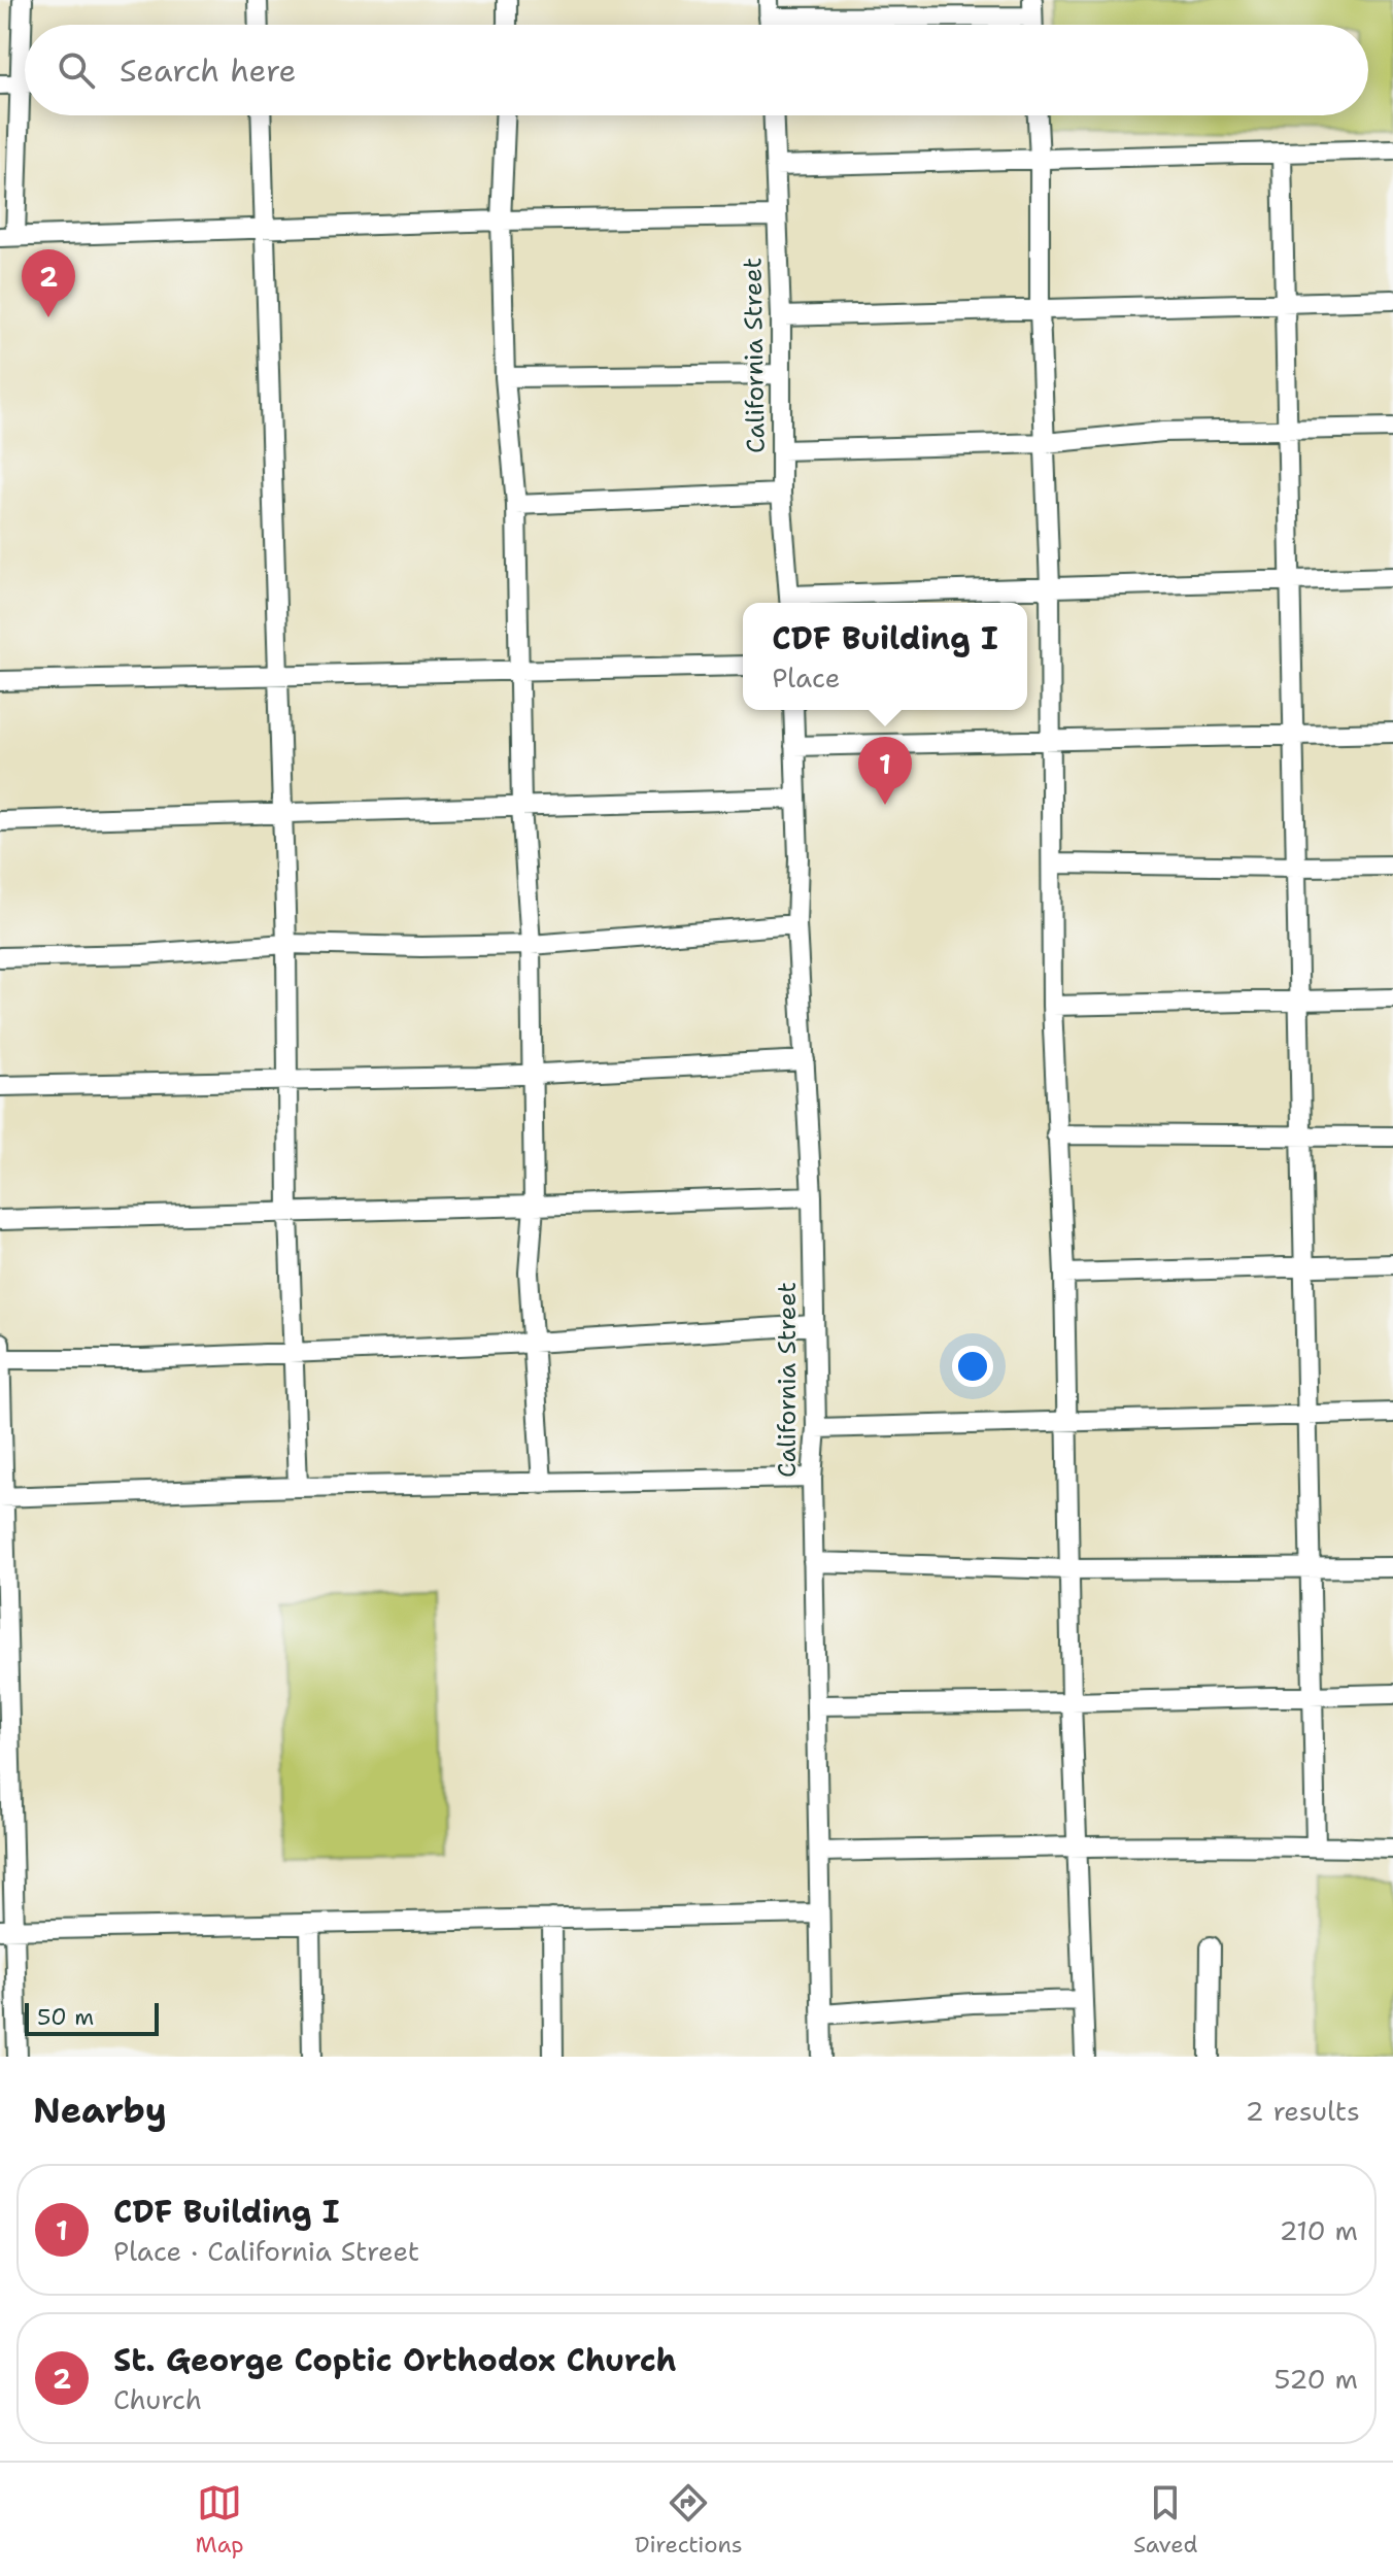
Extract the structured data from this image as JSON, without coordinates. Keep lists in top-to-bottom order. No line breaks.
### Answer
{"streets":{"street":["California Street"]},"scale_bar":"50 m","page":{"search":"Search here","pins":["2","1"],"popup":["CDF Building I","Place"],"scale":"50 m","heading":["Nearby","2 results"],"list":[{"mark":"1","name":"CDF Building I","note":"Place · California Street","value":"210 m"},{"mark":"2","name":"St. George Coptic Orthodox Church","note":"Church","value":"520 m"}],"nav":["Map","Directions","Saved"]}}
